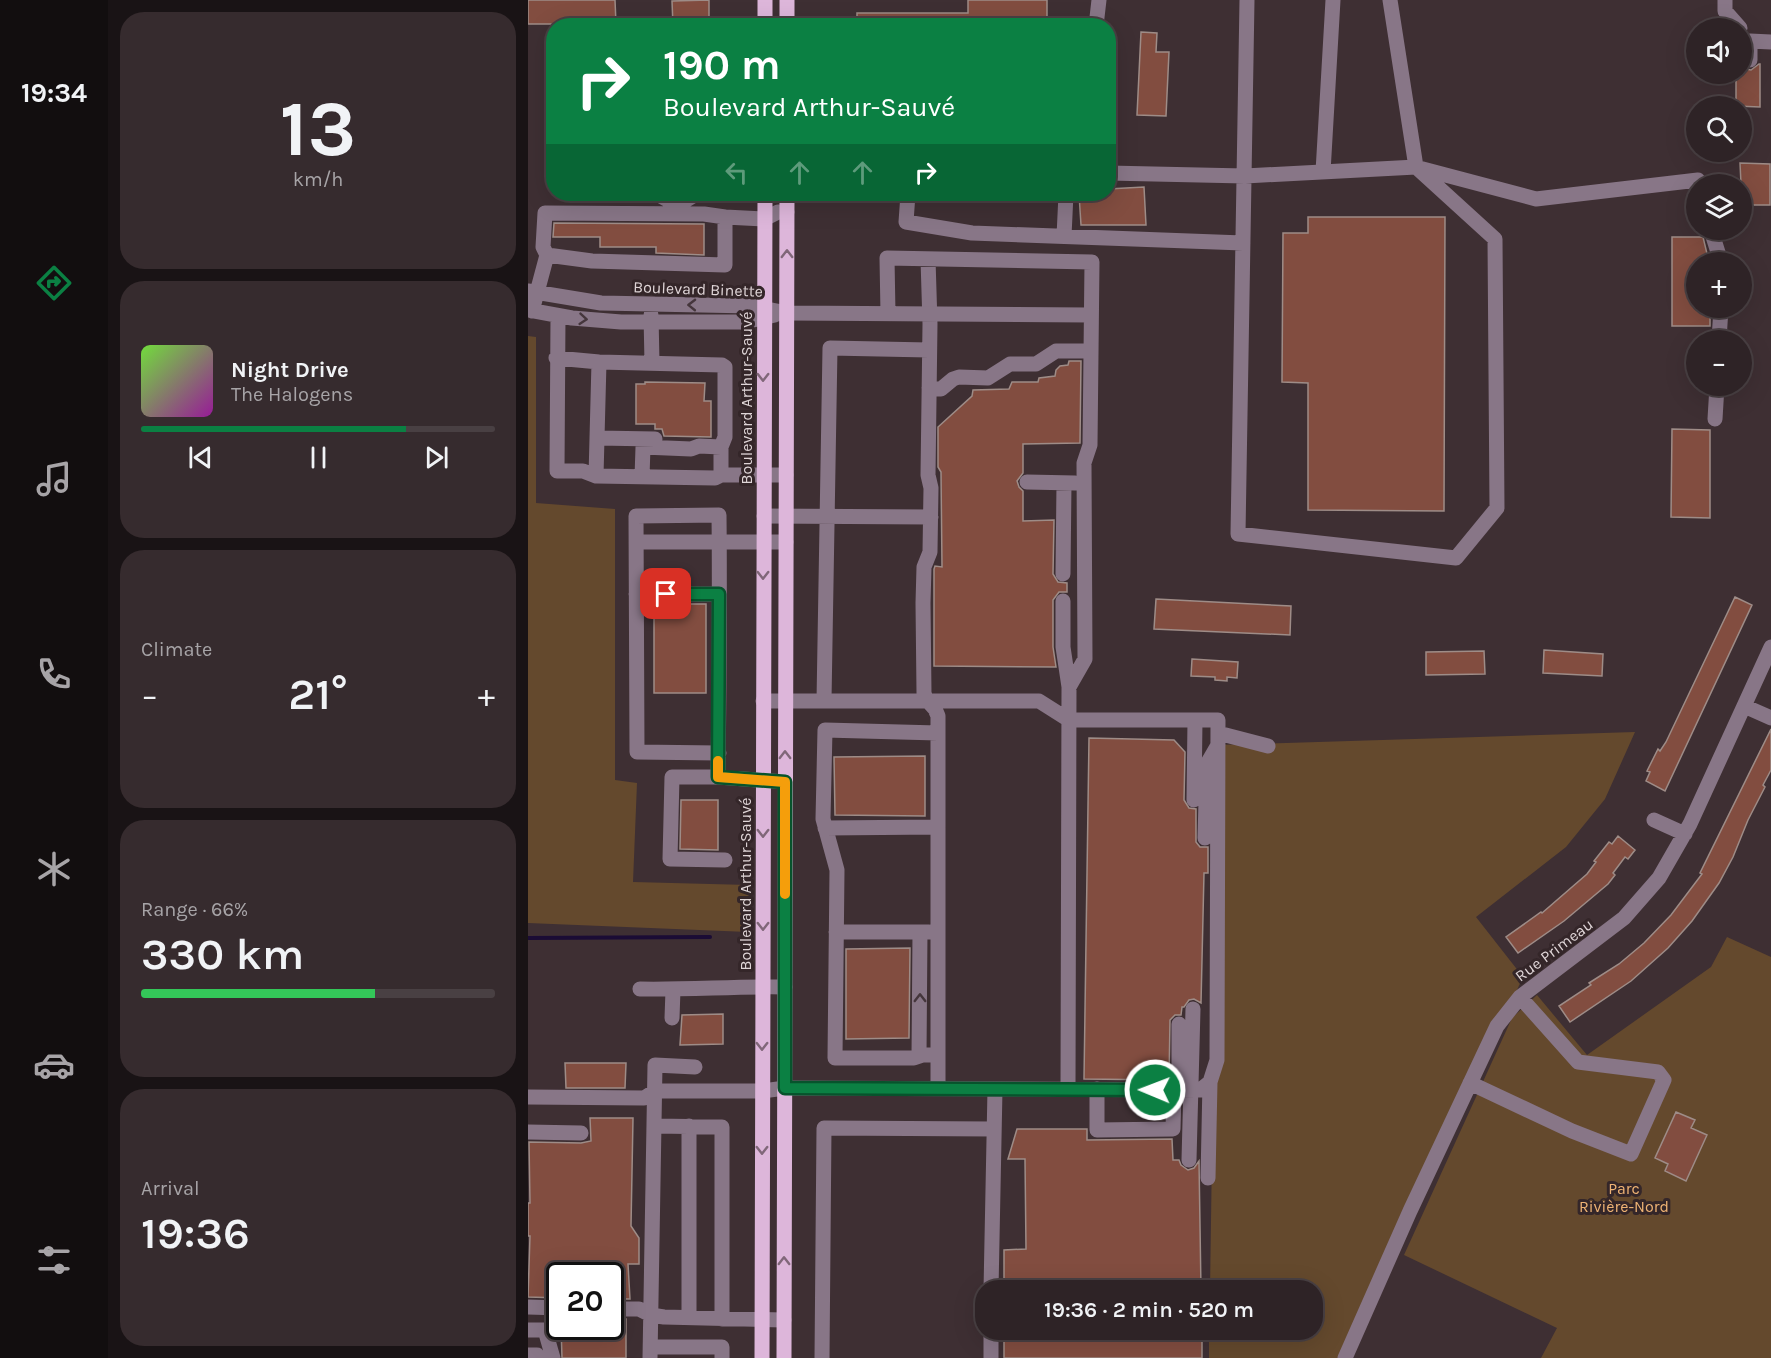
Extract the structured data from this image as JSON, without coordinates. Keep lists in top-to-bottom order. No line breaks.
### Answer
{"streets":{"main road":["Boulevard Arthur-Sauvé"],"street":["Boulevard Binette","Rue Primeau"]},"crossings":[["Boulevard Binette","Boulevard Arthur-Sauvé"]],"parks":["Parc Rivière-Nord"],"page":{"tabs":"19:34","tile":[["13","km/h"],"Climate",["Range · 66%","330 km"],["Arrival","19:36"]],"map_buttons":["+","−"],"turn":["190 m","Boulevard Arthur-Sauvé"],"song":["Night Drive","The Halogens"],"heat":["−","21°","+"],"limit":"20","trip":"19:36 · 2 min · 520 m"}}
